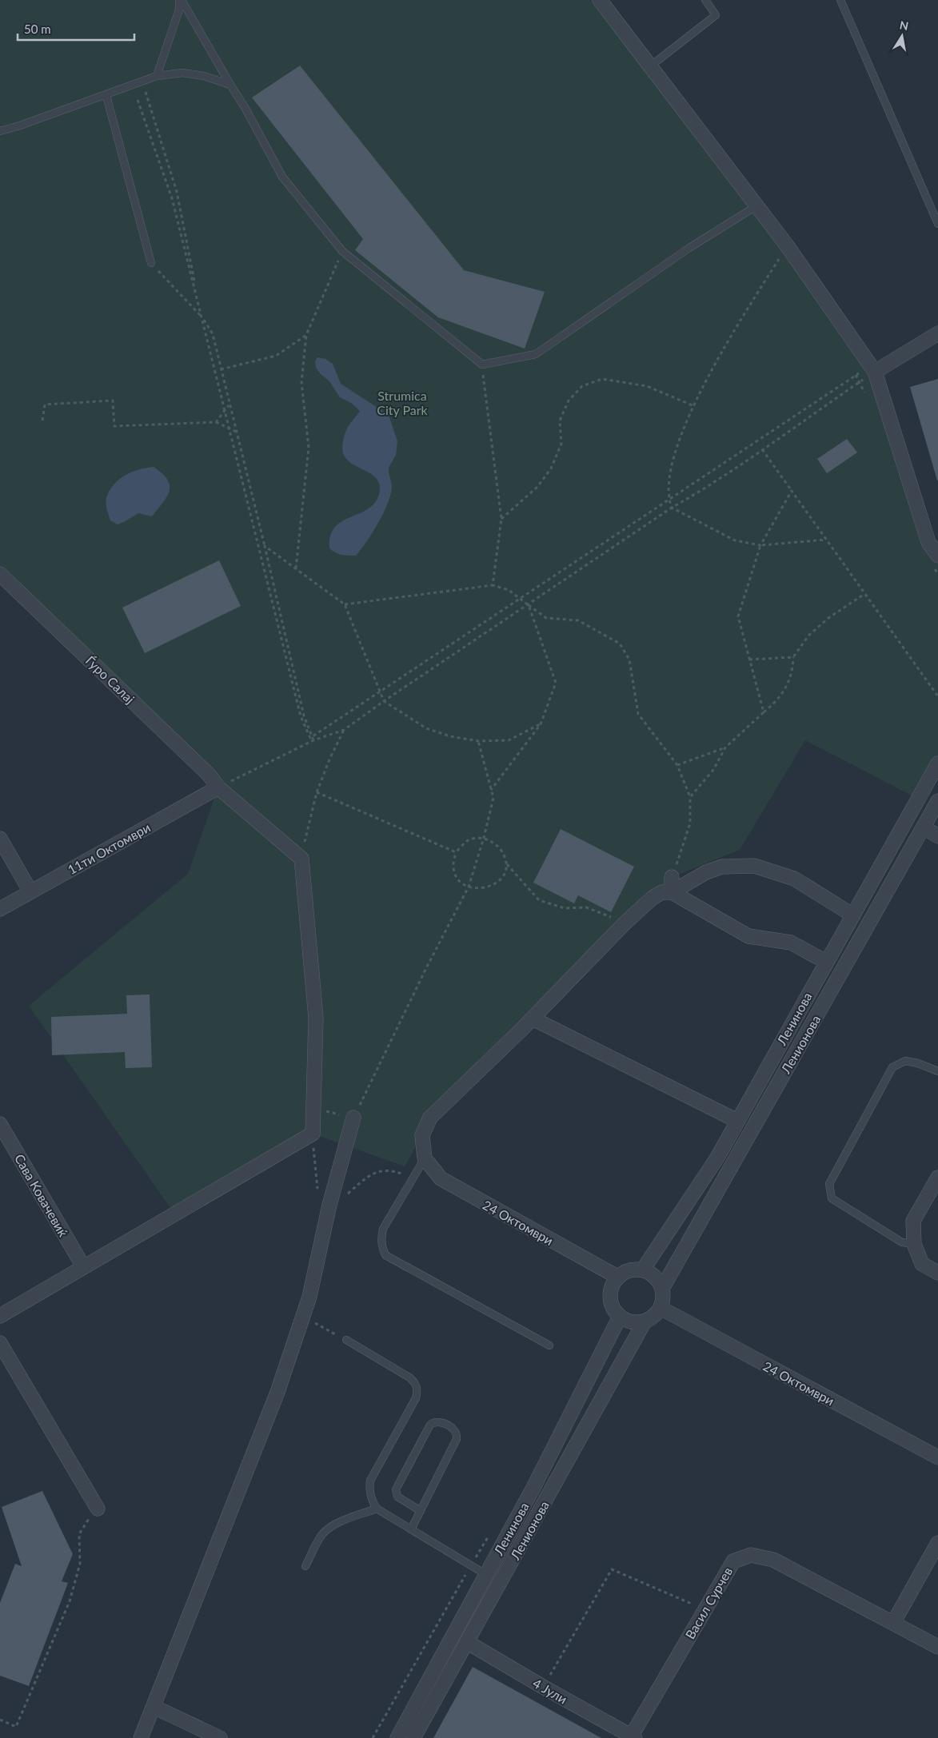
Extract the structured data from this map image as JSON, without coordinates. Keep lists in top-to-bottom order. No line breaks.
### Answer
{"streets":{"street":["Ѓуро Салај","11ти Октомври","Ленинова","Ленионова","Сава Ковачевиќ","24 Октомври","Васил Сурчев","4 Јули"]},"crossings":[["Ѓуро Салај","11ти Октомври"],["Ленинова","Ленионова"],["Ленинова","24 Октомври"],["Ленионова","24 Октомври"],["Ленионова","4 Јули"],["Васил Сурчев","4 Јули"]],"parks":["Strumica City Park"],"scale_bar":"50 m","north":"top"}
